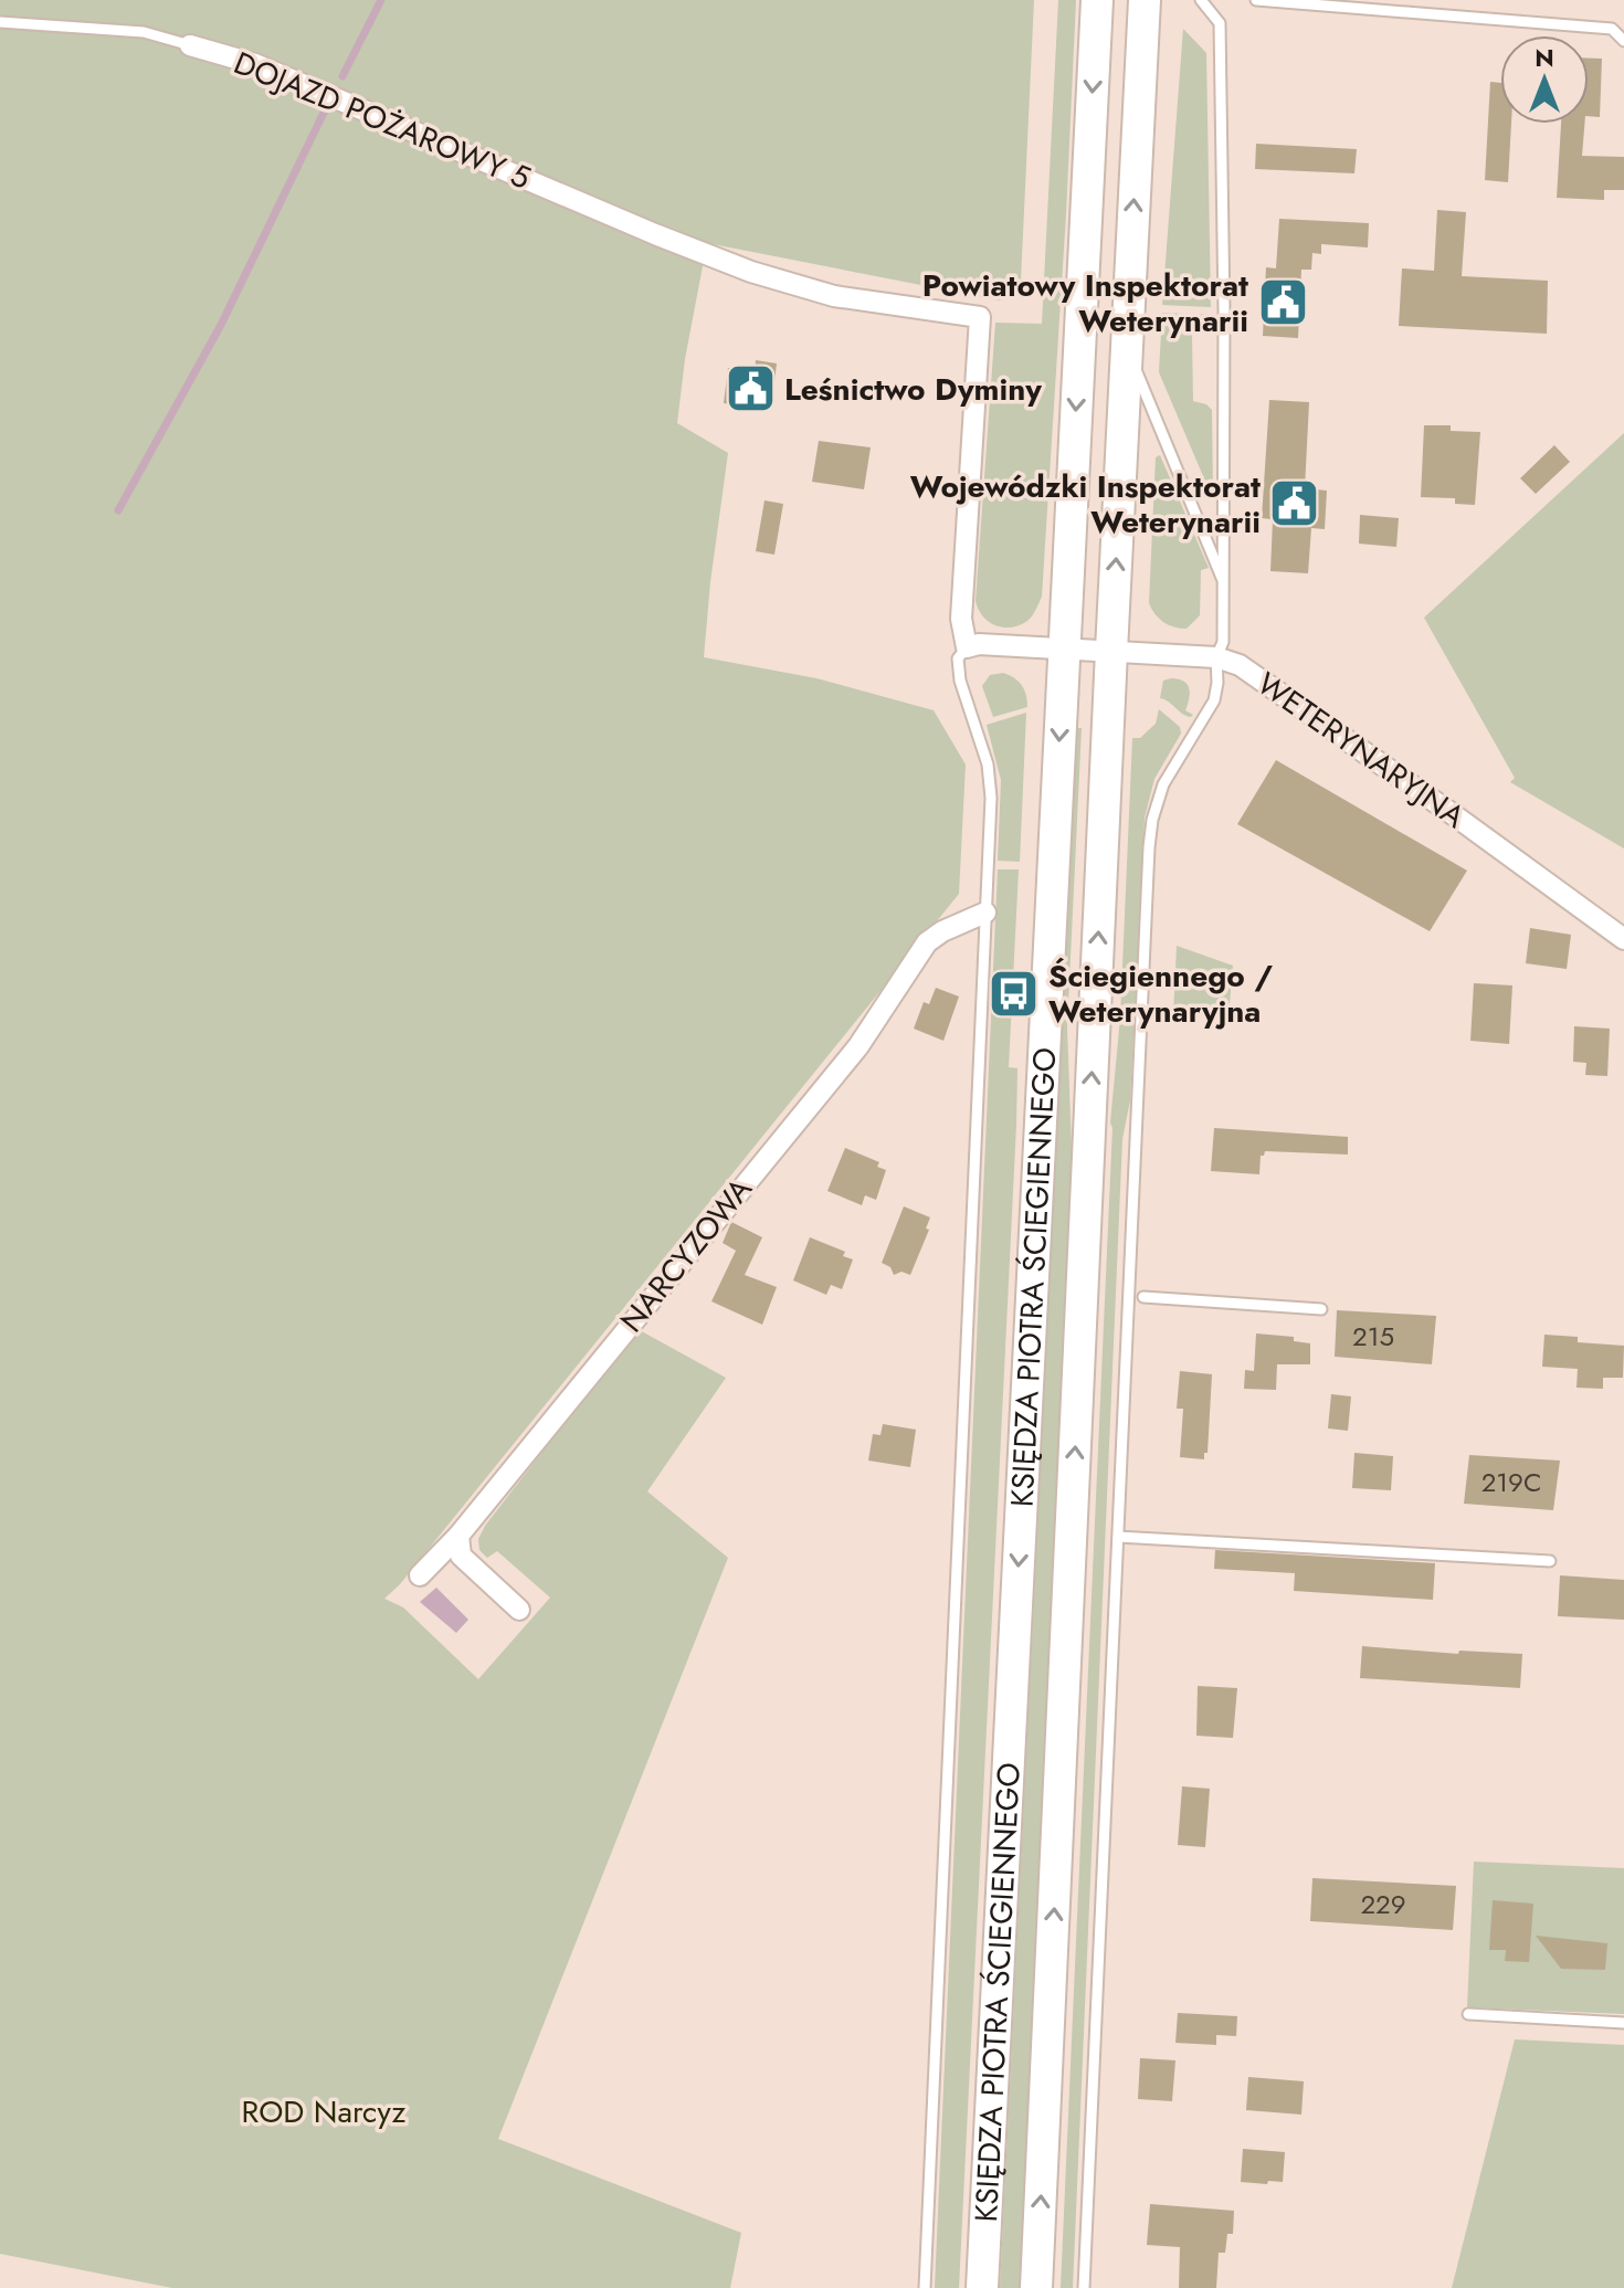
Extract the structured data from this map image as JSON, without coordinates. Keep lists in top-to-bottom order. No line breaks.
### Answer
{"streets":{"main road":["KSIĘDZA PIOTRA ŚCIEGIENNEGO"],"street":["DOJAZD POŻAROWY 5","WETERYNARYJNA","NARCYZOWA"]},"crossings":[["DOJAZD POŻAROWY 5","WETERYNARYJNA"],["WETERYNARYJNA","KSIĘDZA PIOTRA ŚCIEGIENNEGO"]],"parks":["ROD Narcyz"],"places":{"public building":["Powiatowy Inspektorat Weterynarii","Leśnictwo Dyminy","Wojewódzki Inspektorat Weterynarii"],"bus stop":["Ściegiennego / Weterynaryjna"]},"house_numbers":["215","219C","229"],"north":"top"}
